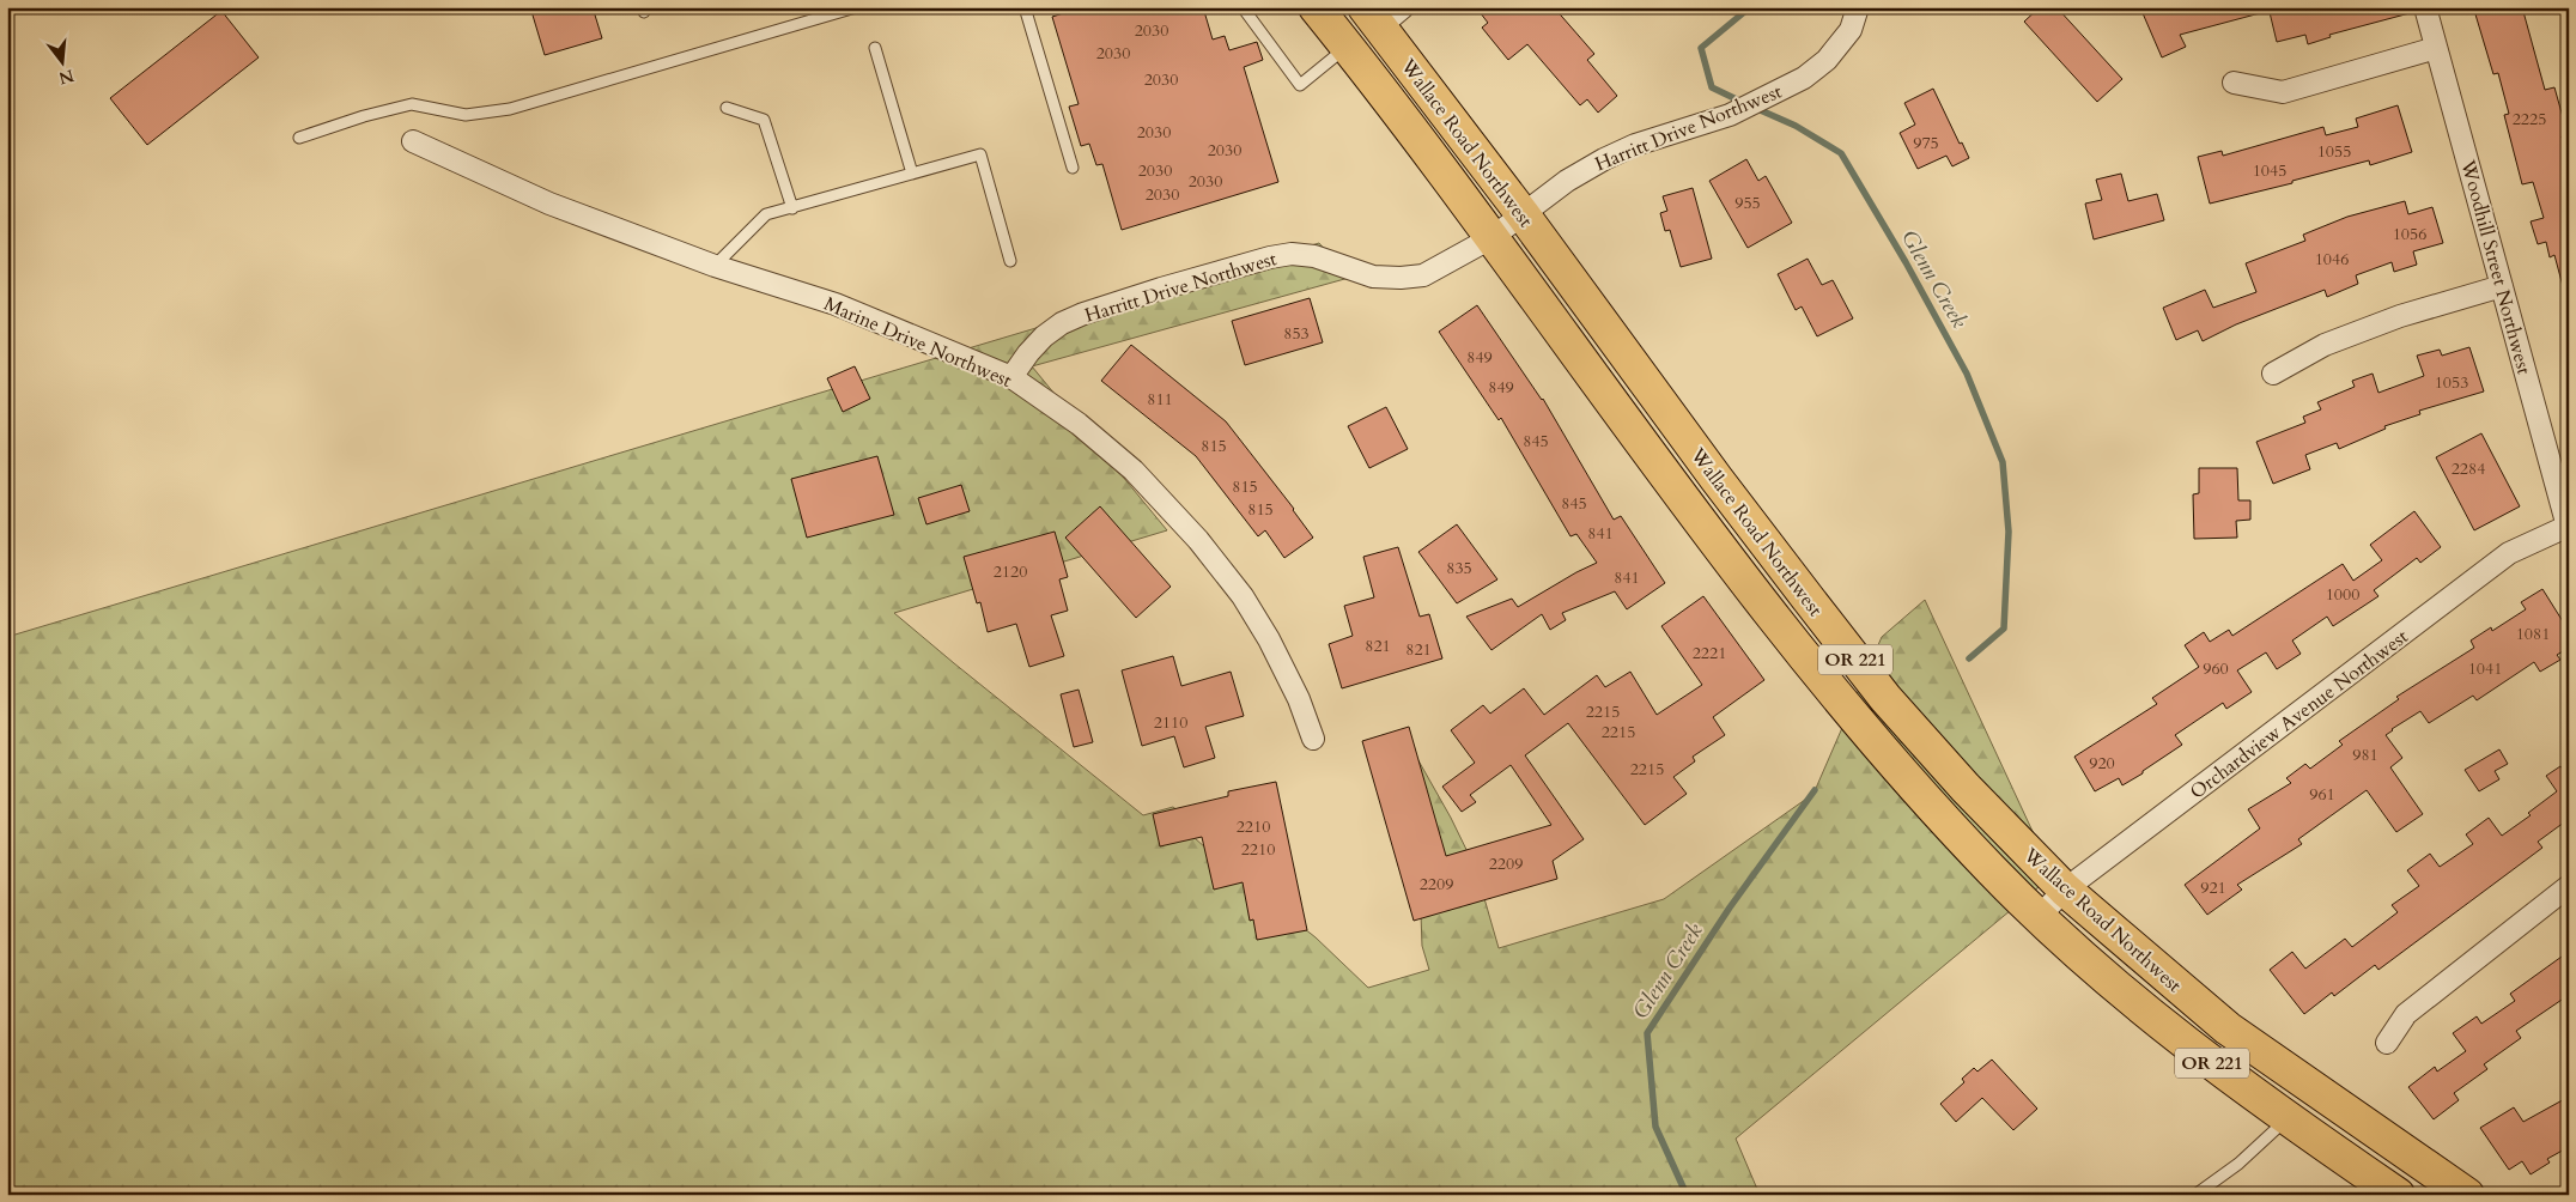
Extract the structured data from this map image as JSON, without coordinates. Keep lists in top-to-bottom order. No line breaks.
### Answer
{"streets":{"main road":["Wallace Road Northwest","OR 221"],"street":["Harritt Drive Northwest","Woodhill Street Northwest","Marine Drive Northwest","Orchardview Avenue Northwest"]},"crossings":[["Harritt Drive Northwest","Wallace Road Northwest"],["Harritt Drive Northwest","Marine Drive Northwest"],["Wallace Road Northwest","Orchardview Avenue Northwest"],["Woodhill Street Northwest","Orchardview Avenue Northwest"]],"water":["Glenn Creek"],"house_numbers":["2030","2030","2030","2225","2030","975","2030","1055","2030","1045","2030","2030","955","1056","1046","853","849","1053","849","811","845","815","2284","815","845","815","841","835","2120","841","1000","1081","821","821","2221","960","1041","2215","2110","2215","981","920","2215","961","2210","2210","2209","2209","921"],"north":"bottom"}
